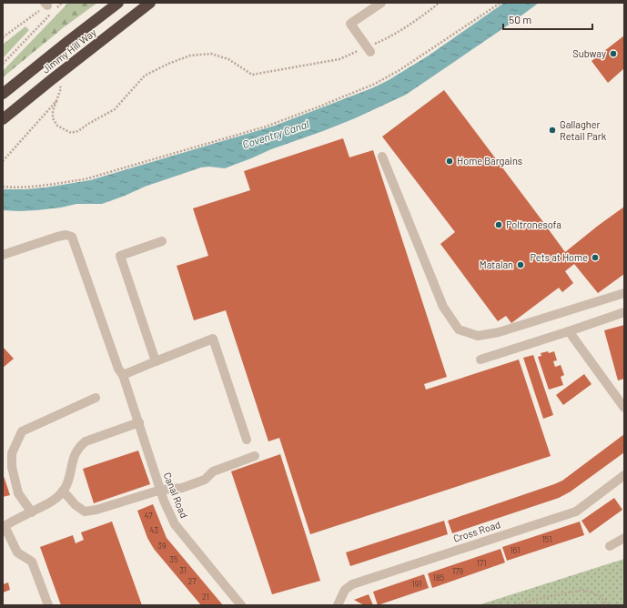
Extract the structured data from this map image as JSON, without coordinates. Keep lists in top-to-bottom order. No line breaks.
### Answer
{"streets":{"highway":["Jimmy Hill Way"],"street":["Canal Road","Cross Road"]},"water":["Coventry Canal"],"places":["Subway","Gallagher Retail Park","Home Bargains","Poltronesofa","Pets at Home","Matalan"],"house_numbers":["47","43","151","39","161","35","171","31","179","185","27","191","21"],"scale_bar":"50 m"}
